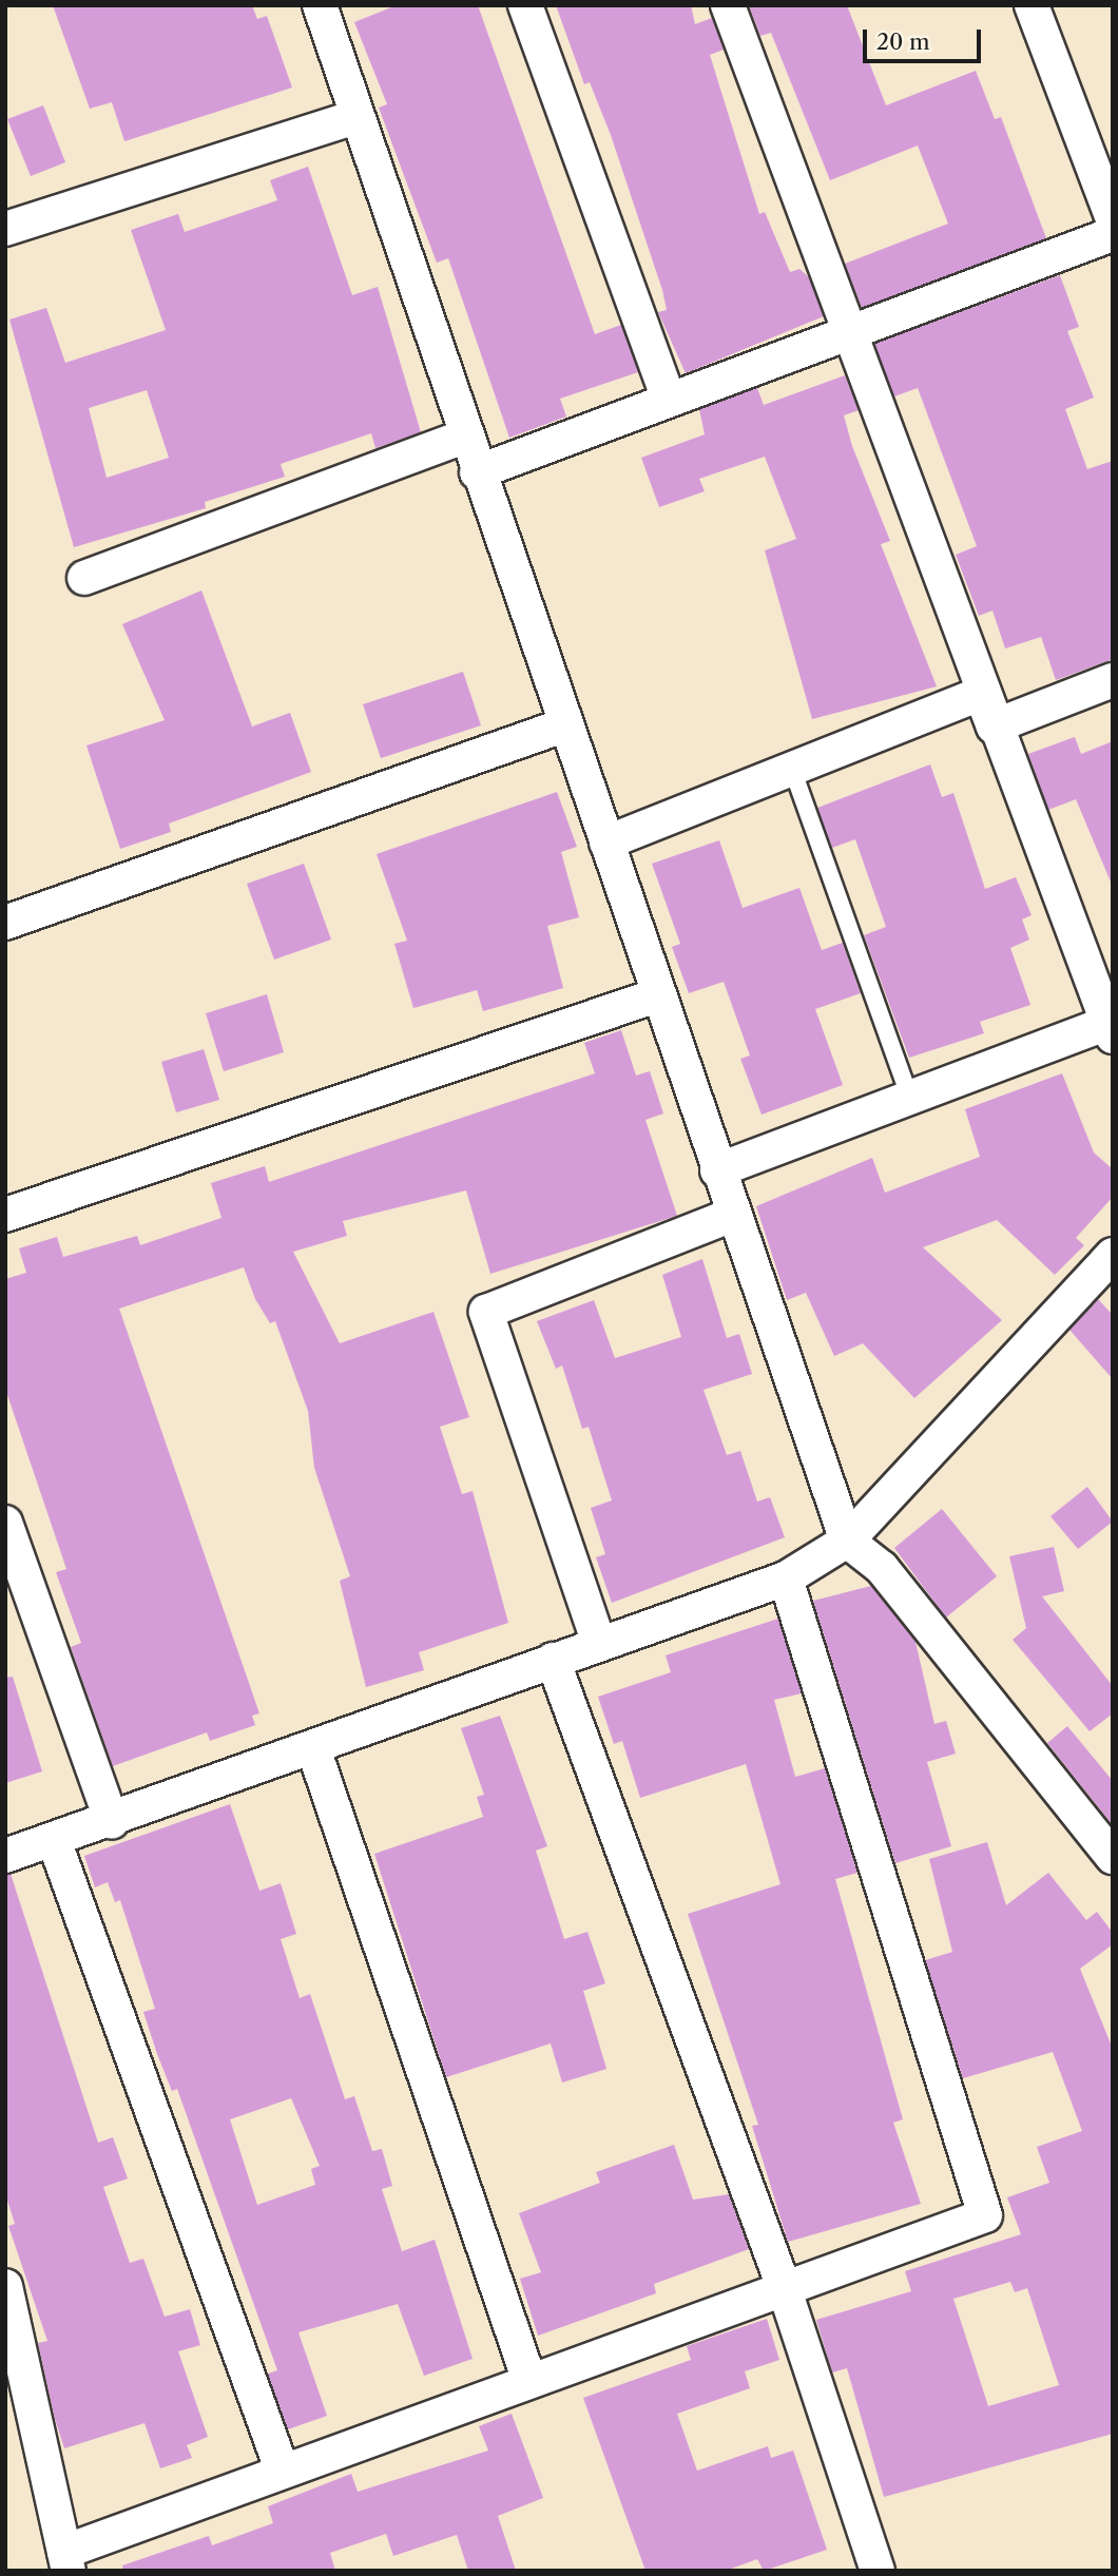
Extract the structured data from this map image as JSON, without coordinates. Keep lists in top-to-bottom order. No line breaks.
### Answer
{"scale_bar":"20 m"}
